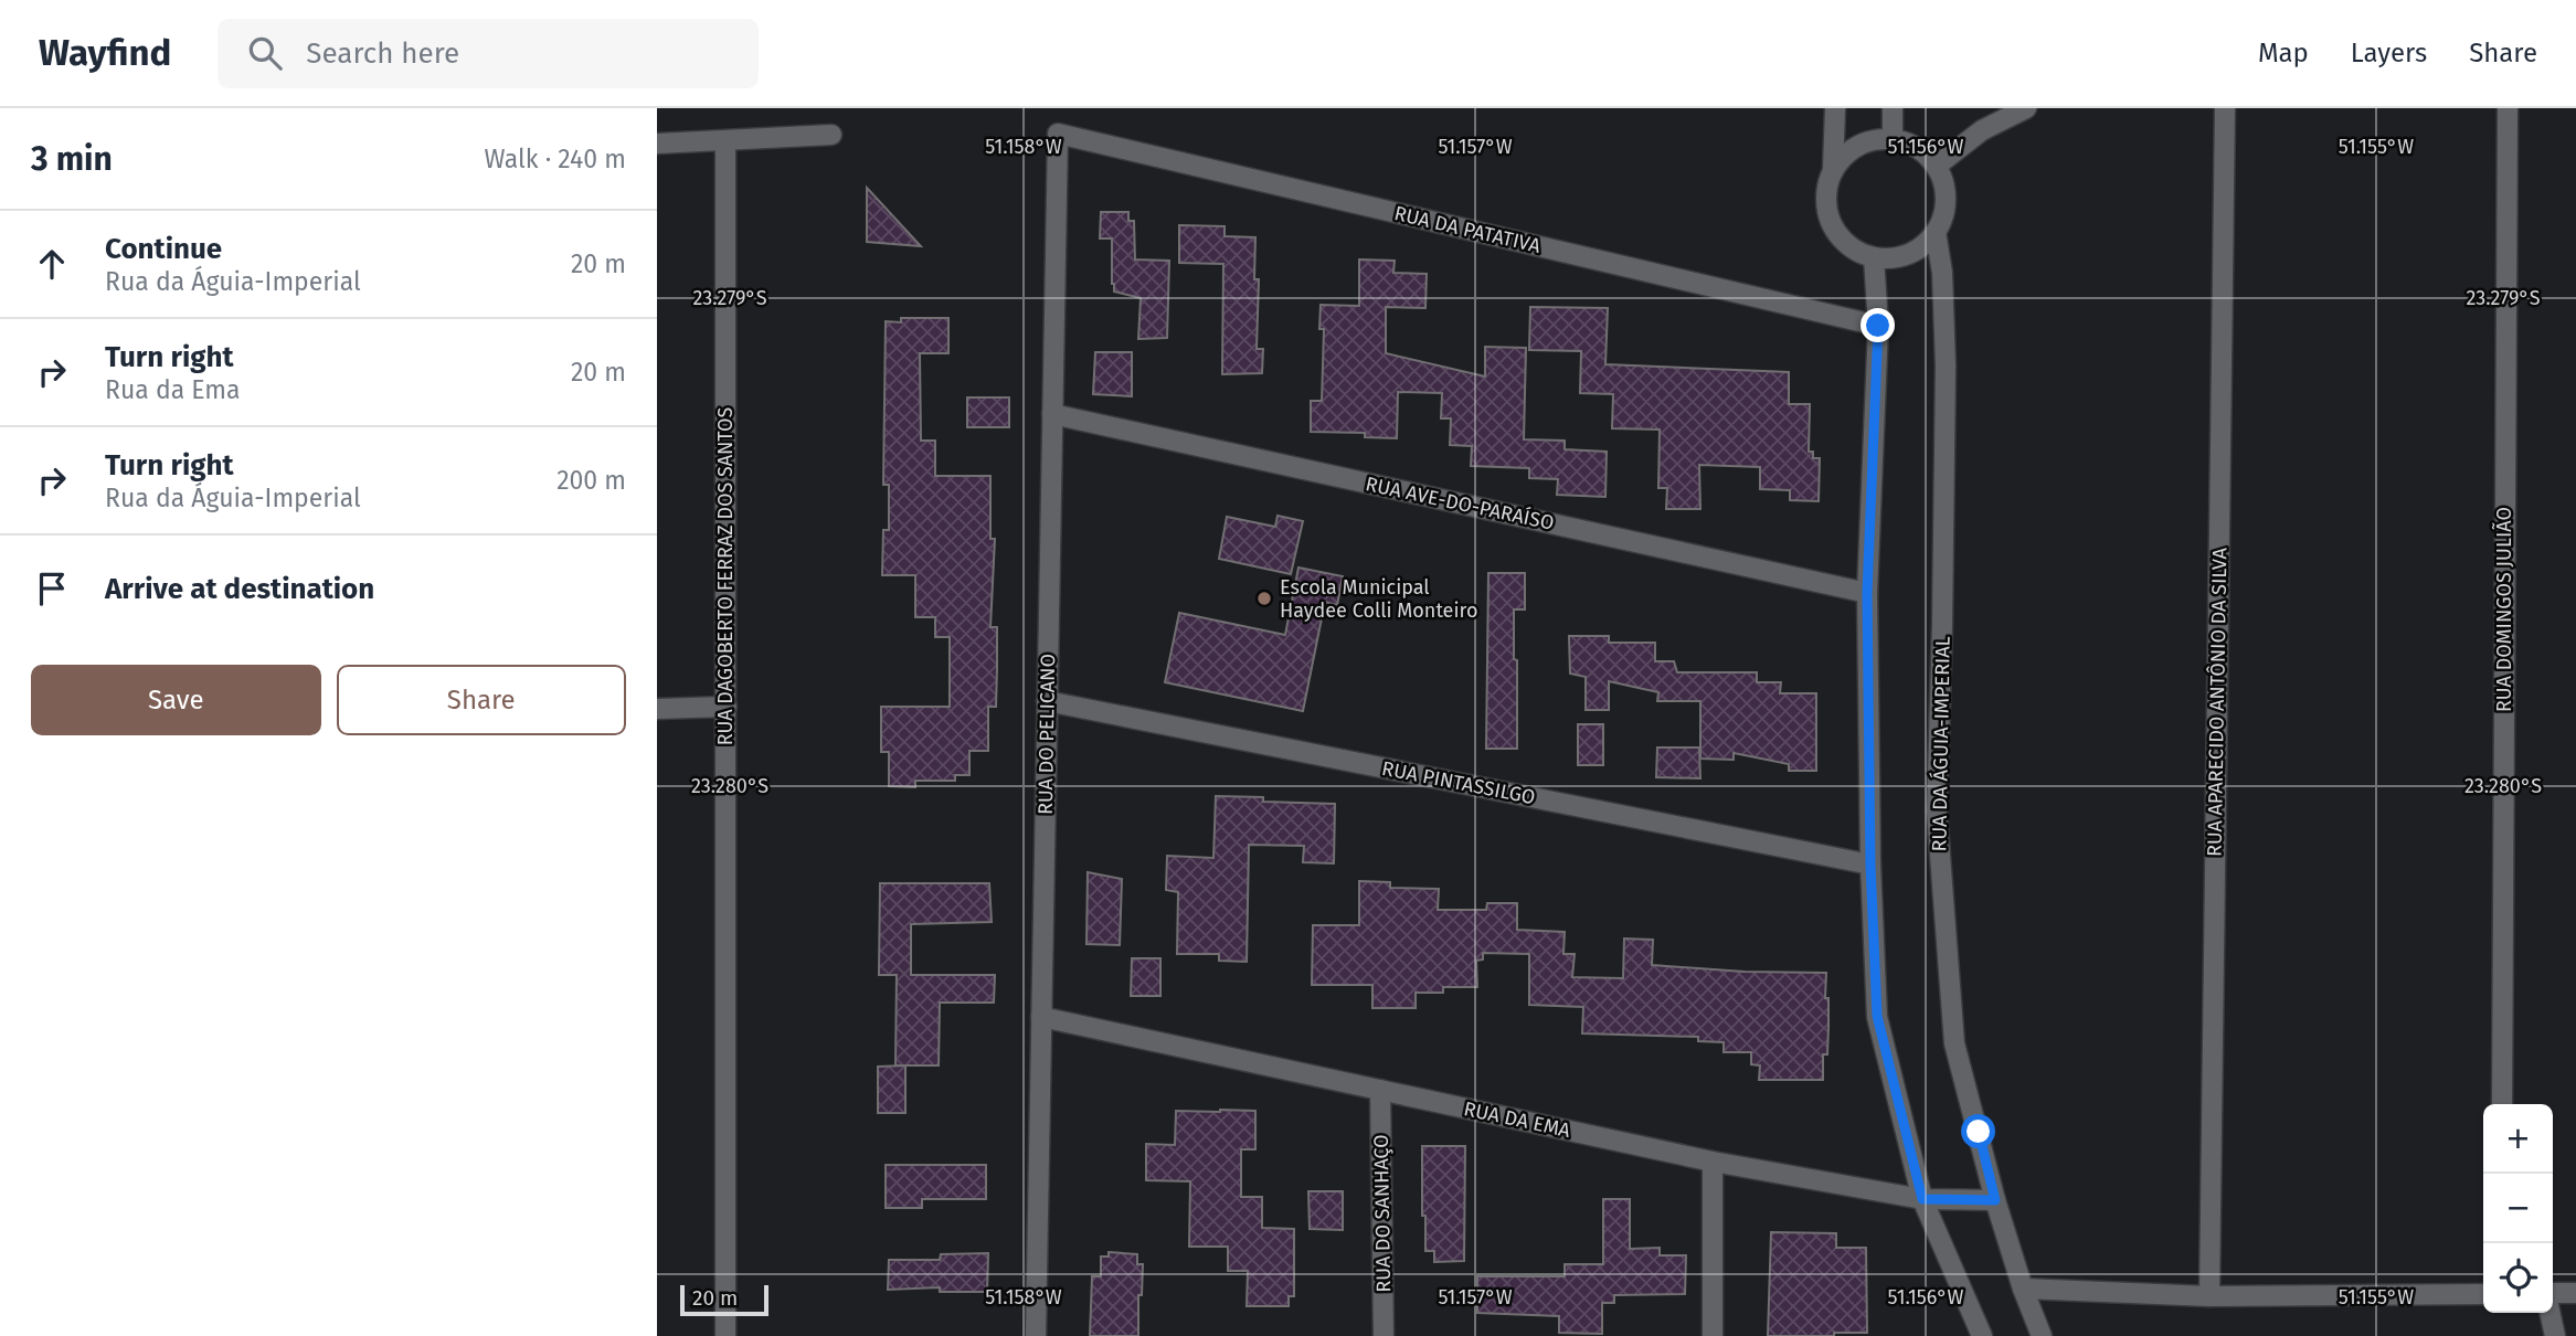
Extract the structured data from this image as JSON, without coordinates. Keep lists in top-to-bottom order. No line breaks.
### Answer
{"streets":{"street":["RUA DA PATATIVA","RUA AVE-DO-PARAÍSO","RUA DAGOBERTO FERRAZ DOS SANTOS","RUA DOMINGOS JULIÃO","RUA APARECIDO ANTÔNIO DA SILVA","RUA DO PELICANO","RUA DA ÁGUIA-IMPERIAL","RUA PINTASSILGO","RUA DA EMA","RUA DO SANHAÇO"]},"crossings":[["RUA DA PATATIVA","RUA DO PELICANO"],["RUA AVE-DO-PARAÍSO","RUA DO PELICANO"],["RUA DO PELICANO","RUA PINTASSILGO"],["RUA DO PELICANO","RUA DA EMA"],["RUA DA ÁGUIA-IMPERIAL","RUA DA EMA"],["RUA DA EMA","RUA DO SANHAÇO"]],"places":["Escola Municipal Haydee Colli Monteiro"],"scale_bar":"20 m","page":{"header":"Wayfind","search":"Search here","nav":["Map","Layers","Share"],"heading":["3 min","Walk · 240 m"],"list":[["Continue","Rua da Águia-Imperial","20 m"],["Turn right","Rua da Ema","20 m"],["Turn right","Rua da Águia-Imperial","200 m"],"Arrive at destination"],"buttons":["Save","Share"],"map_buttons":["+","−"],"scale":"20 m"},"coordinates":["51.158°W","51.157°W","51.156°W","51.155°W","23.279°S","23.280°S"]}
